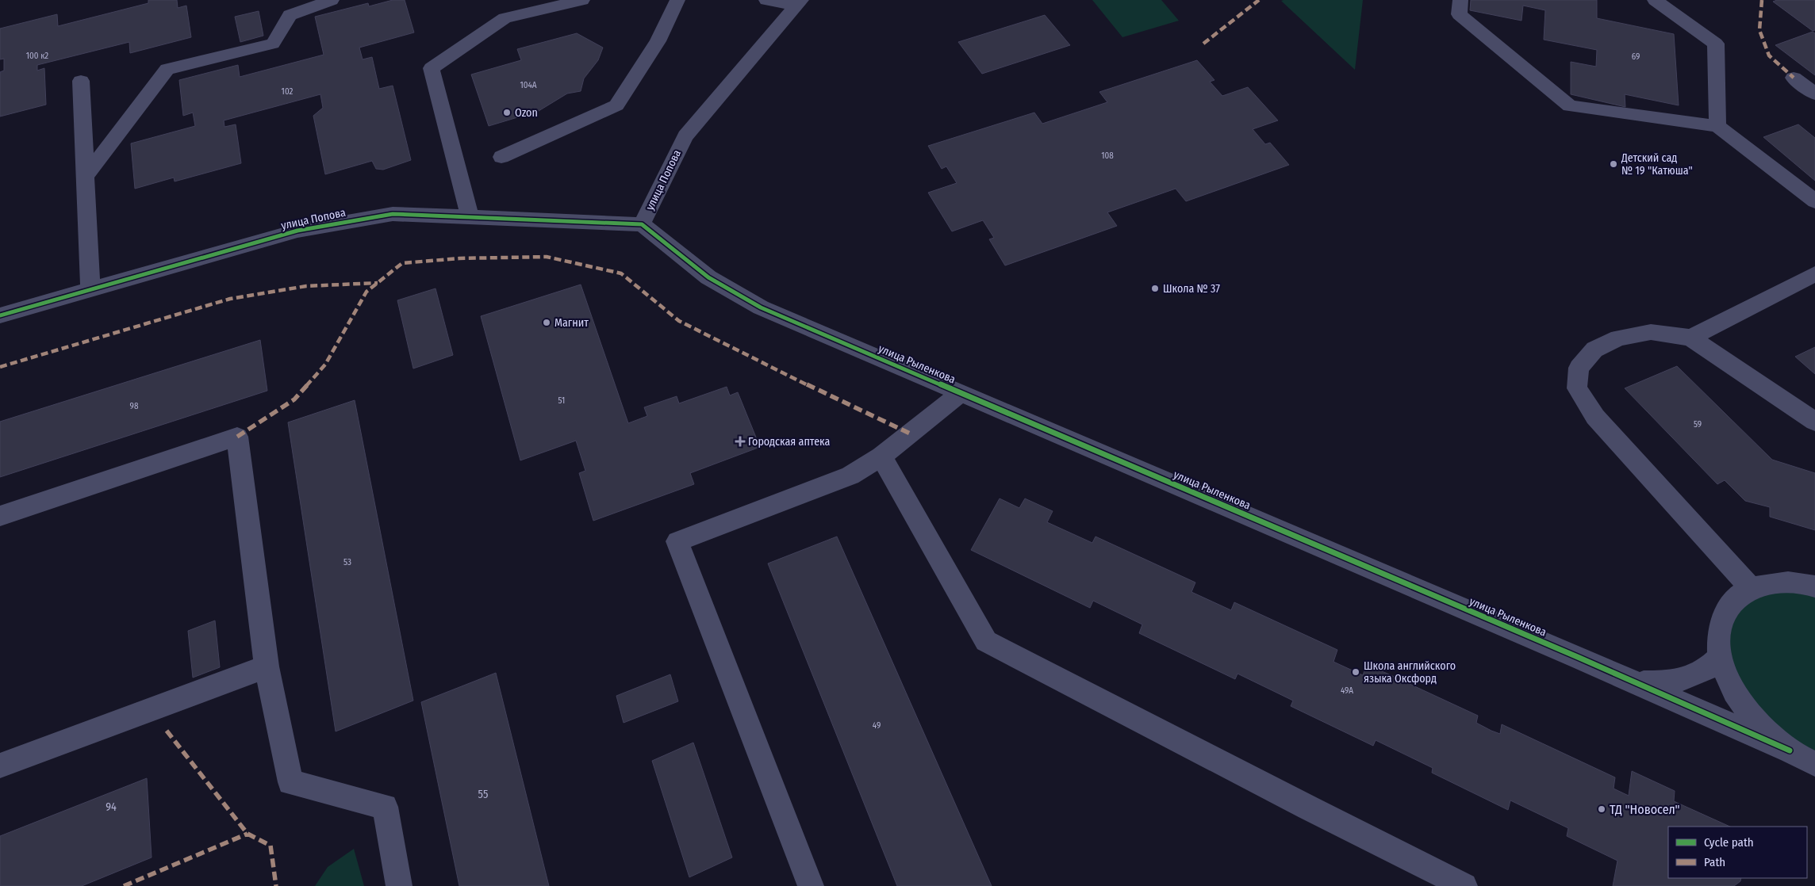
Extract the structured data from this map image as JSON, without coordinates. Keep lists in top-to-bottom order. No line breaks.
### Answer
{"streets":{"street":["улица Попова","улица Рыленкова"]},"crossings":[["улица Попова","улица Рыленкова"]],"places":{"other":["Ozon","Детский сад № 19 \"Катюша\"","Школа № 37","Магнит","Школа английского языка Оксфорд","ТД \"Новосел\""],"health":["Городская аптека"]},"house_numbers":["100 к2","69","104А","102","108","51","98","59","53","49А","49","55","94"],"legend":["Cycle path","Path"]}
